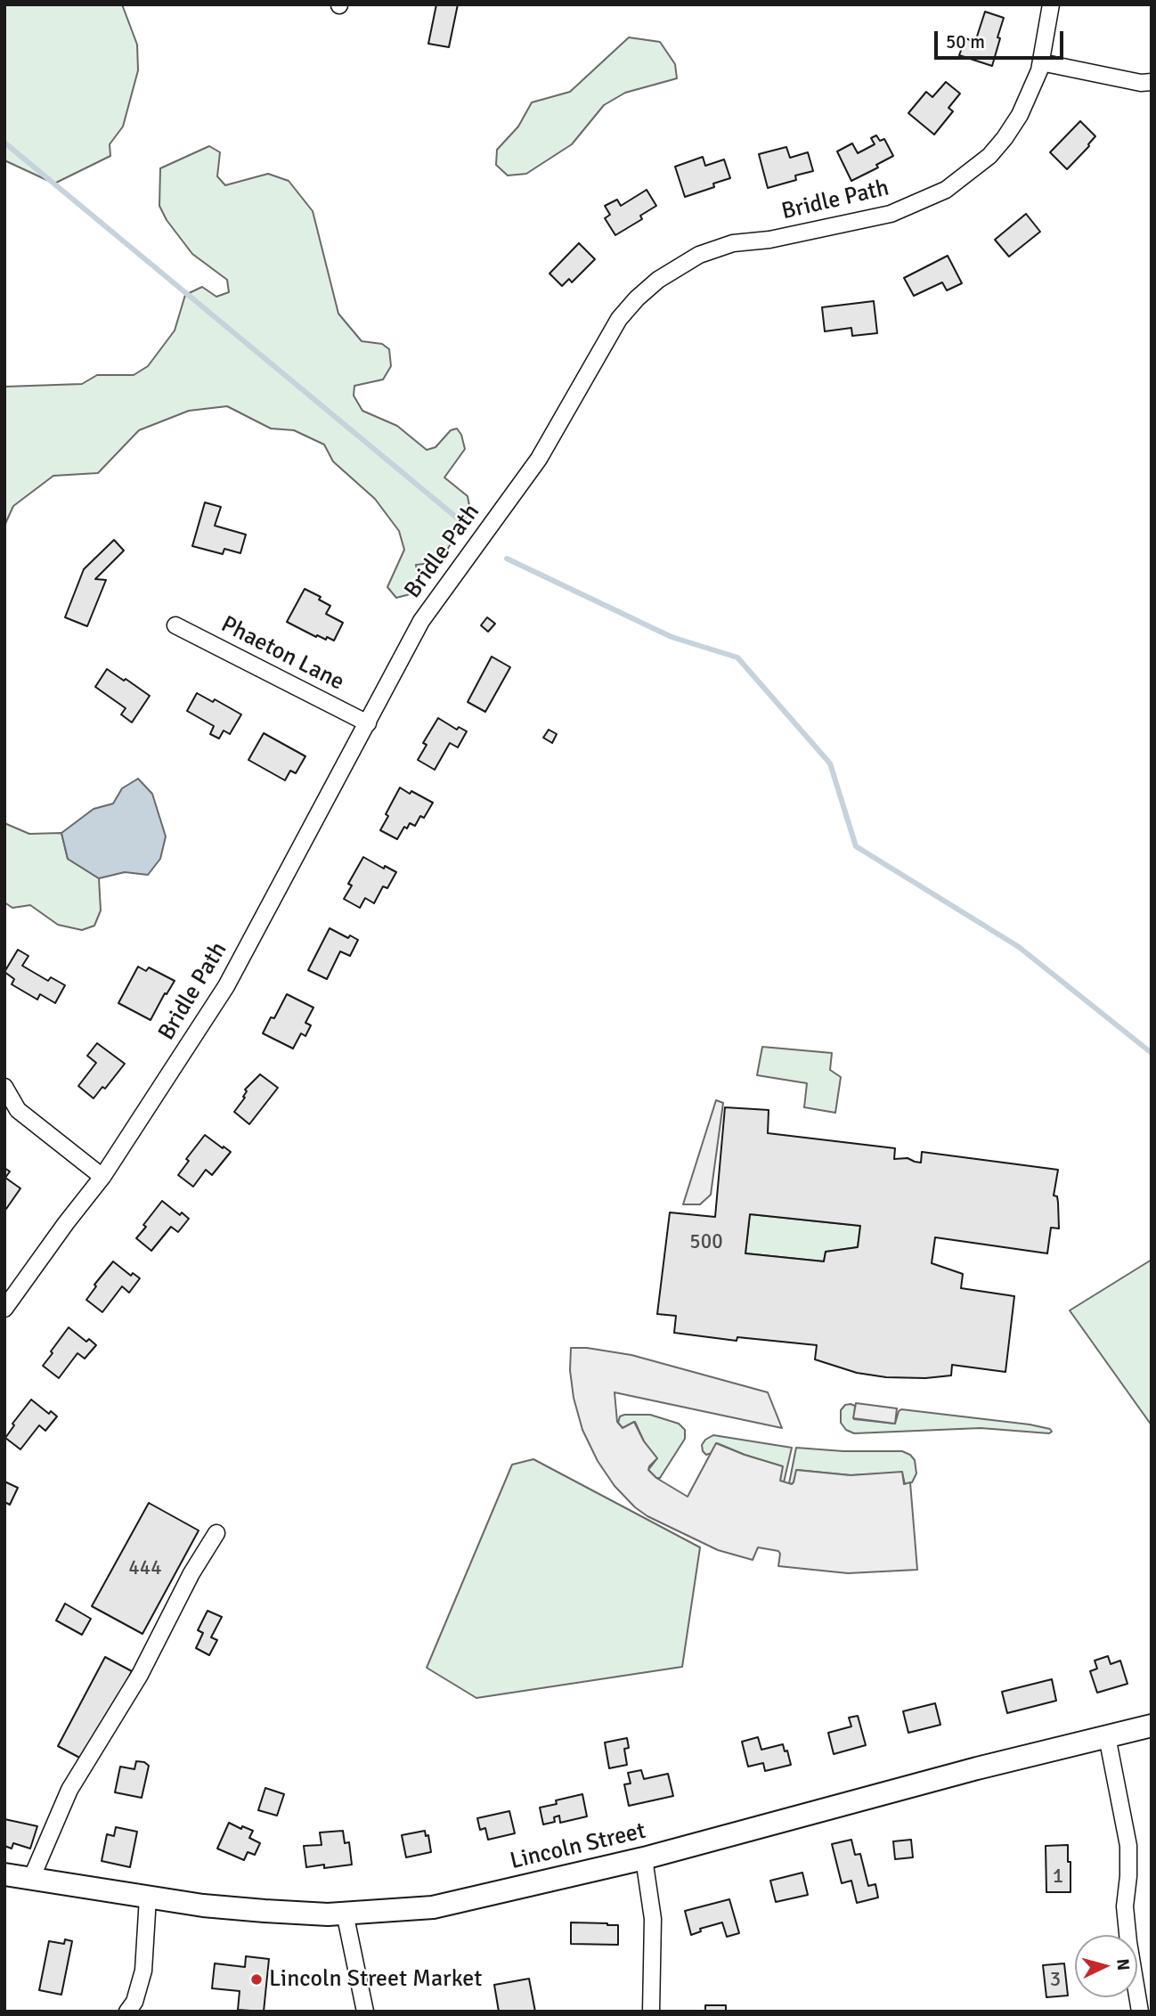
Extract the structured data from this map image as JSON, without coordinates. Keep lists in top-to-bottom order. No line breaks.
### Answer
{"streets":{"main road":["Lincoln Street"],"street":["Bridle Path","Phaeton Lane"]},"crossings":[["Bridle Path","Phaeton Lane"]],"places":["Lincoln Street Market"],"house_numbers":["500","444","1","3"],"scale_bar":"50 m","north":"right"}
